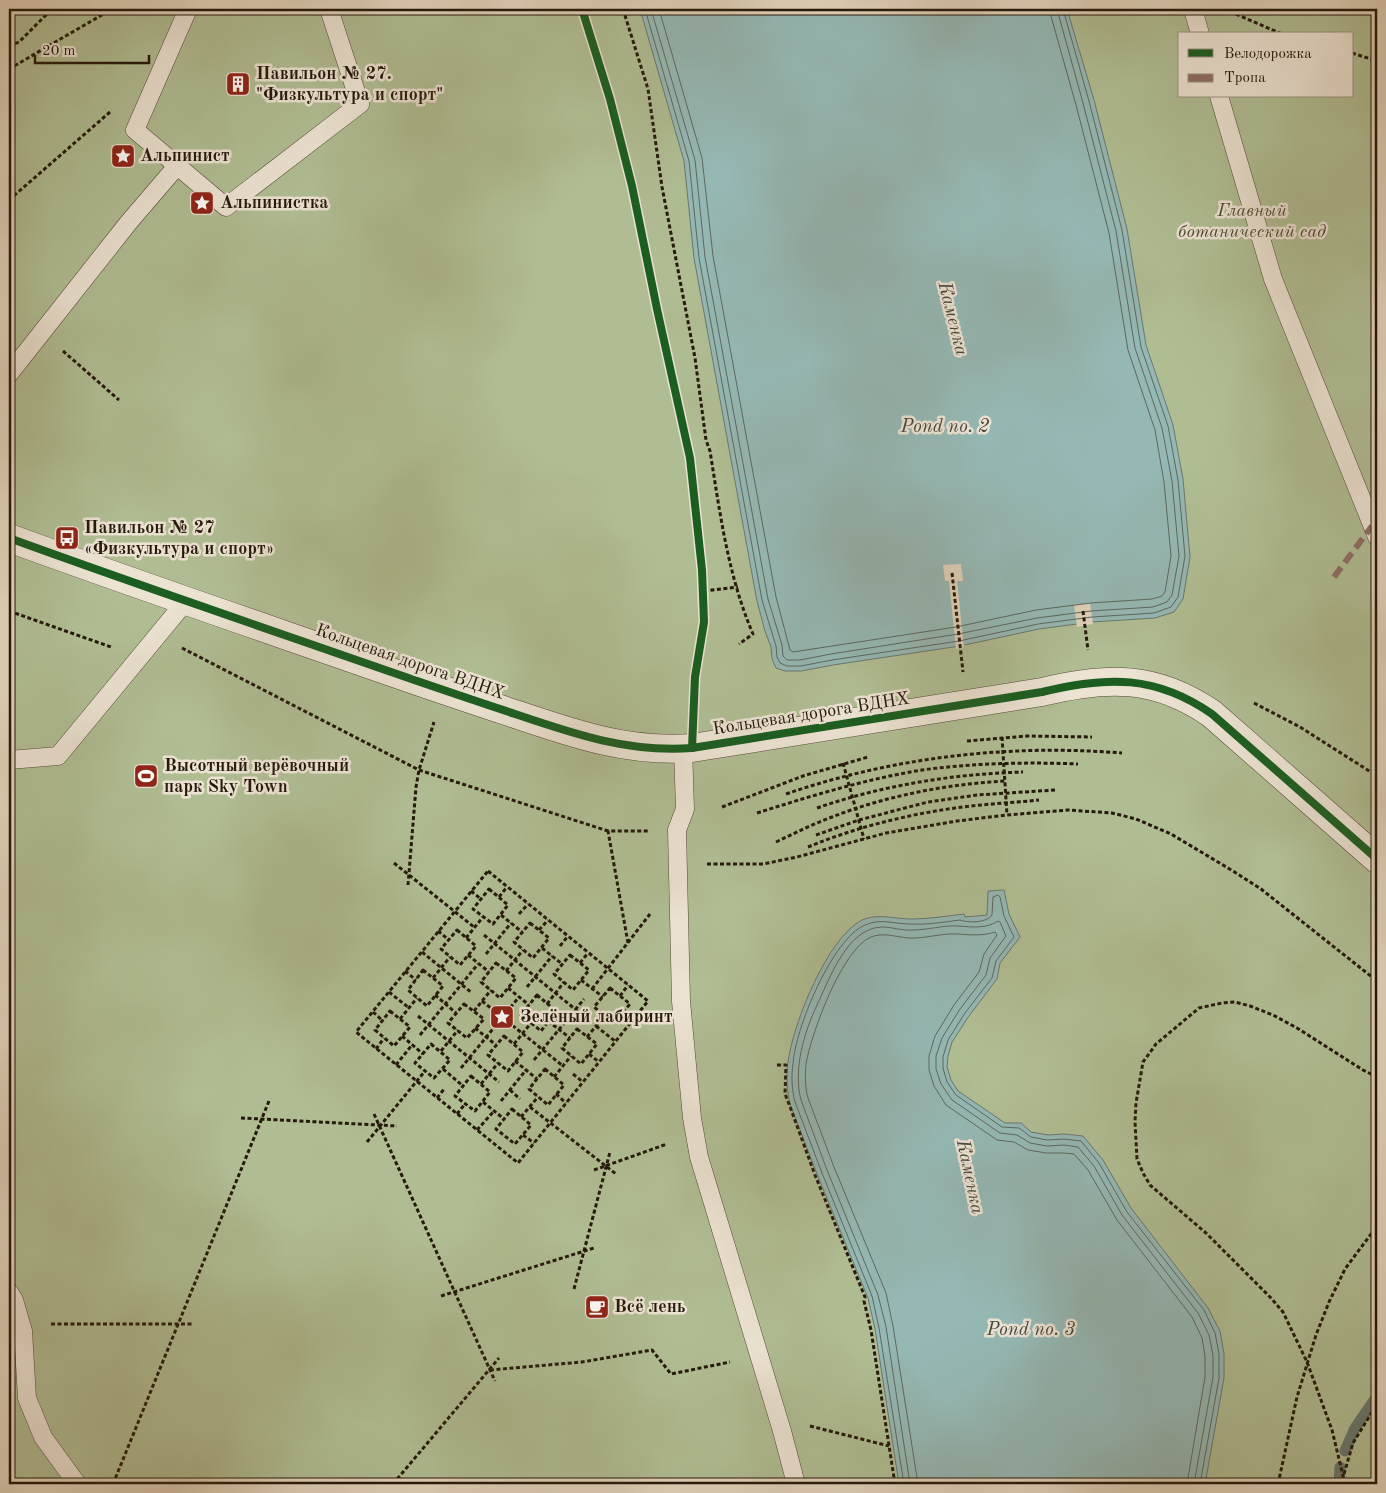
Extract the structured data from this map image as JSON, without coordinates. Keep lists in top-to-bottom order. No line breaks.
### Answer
{"streets":{"street":["Кольцевая дорога ВДНХ"]},"water":["Каменка","Pond no. 2","Pond no. 3"],"parks":["Главный ботанический сад"],"places":{"building":["Павильон № 27. \"Физкультура и спорт\""],"place":["Альпинист","Альпинистка","Зелёный лабиринт"],"bus stop":["Павильон № 27 «Физкультура и спорт»"],"sports":["Высотный верёвочный парк Sky Town"],"cafe":["Всё лень"]},"legend":["Велодорожка","Тропа"],"scale_bar":"20 m"}
